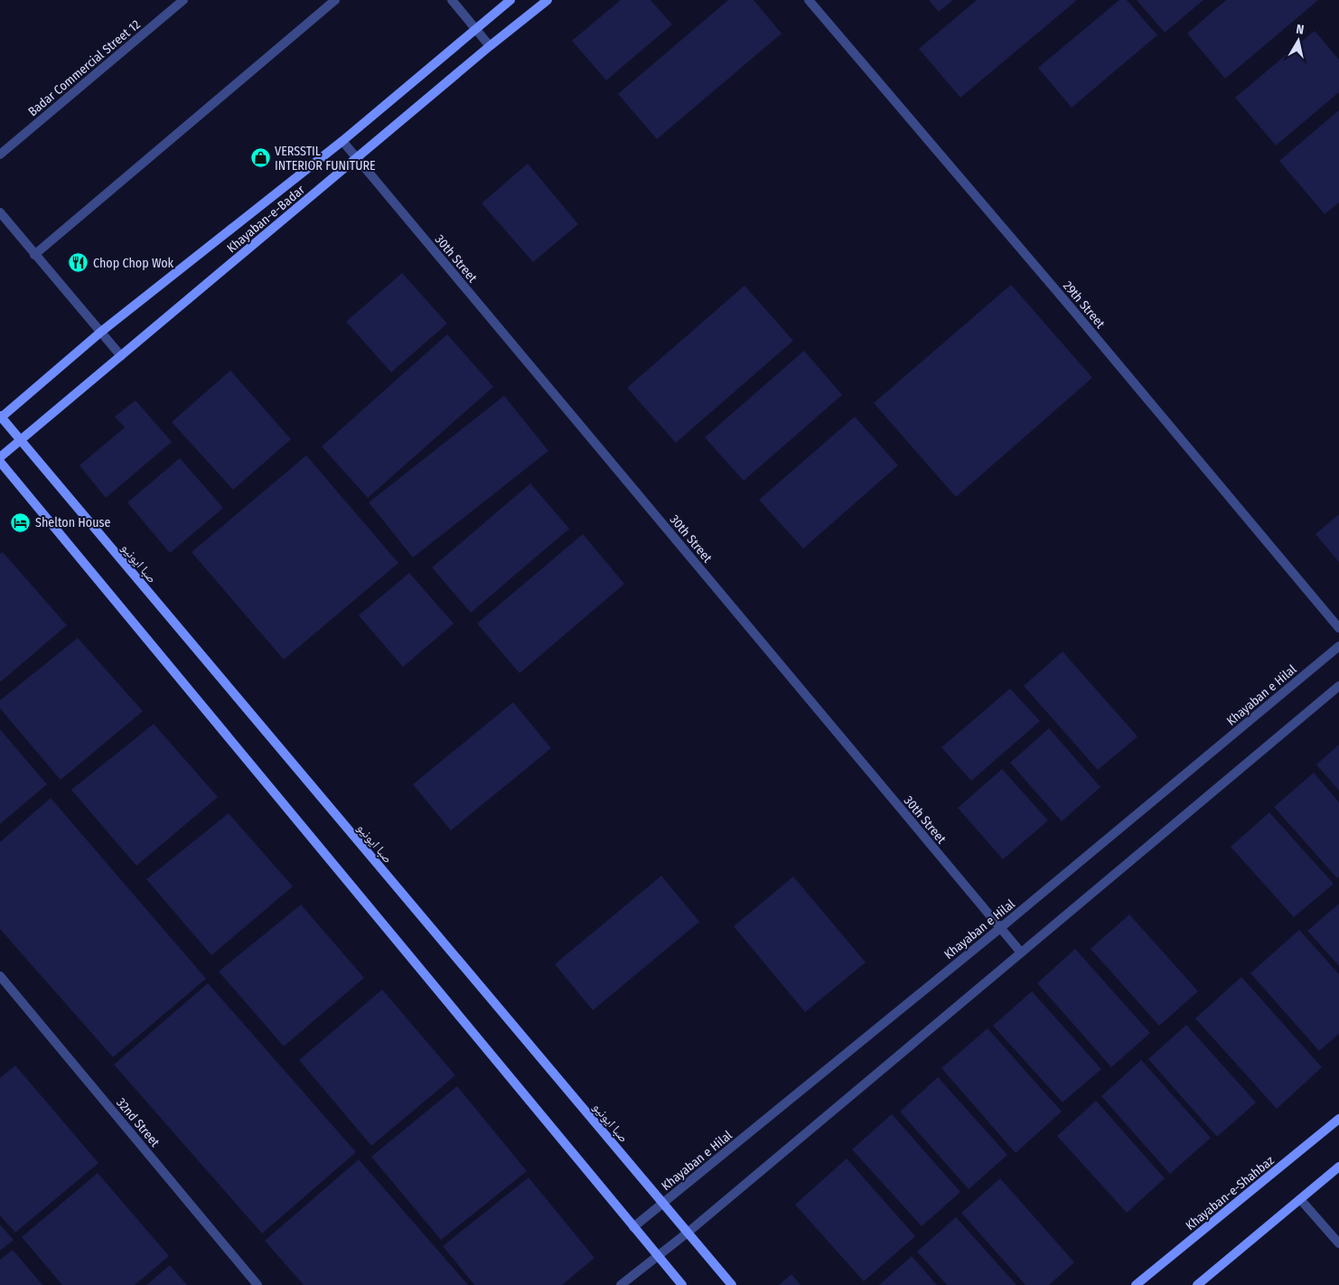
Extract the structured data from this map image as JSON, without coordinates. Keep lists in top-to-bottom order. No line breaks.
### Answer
{"streets":{"main road":["Khayaban-e-Badar","صبا ایونیو","Khayaban-e-Shahbaz"],"street":["Badar Commercial Street 12","30th Street","29th Street","Khayaban e Hilal","32nd Street"]},"crossings":[["Khayaban-e-Badar","30th Street"],["Khayaban-e-Badar","صبا ایونیو"],["30th Street","Khayaban e Hilal"],["صبا ایونیو","Khayaban e Hilal"]],"places":{"shop":["VERSSTIL INTERIOR FUNITURE"],"restaurant":["Chop Chop Wok"],"hotel":["Shelton House"]},"north":"top"}
